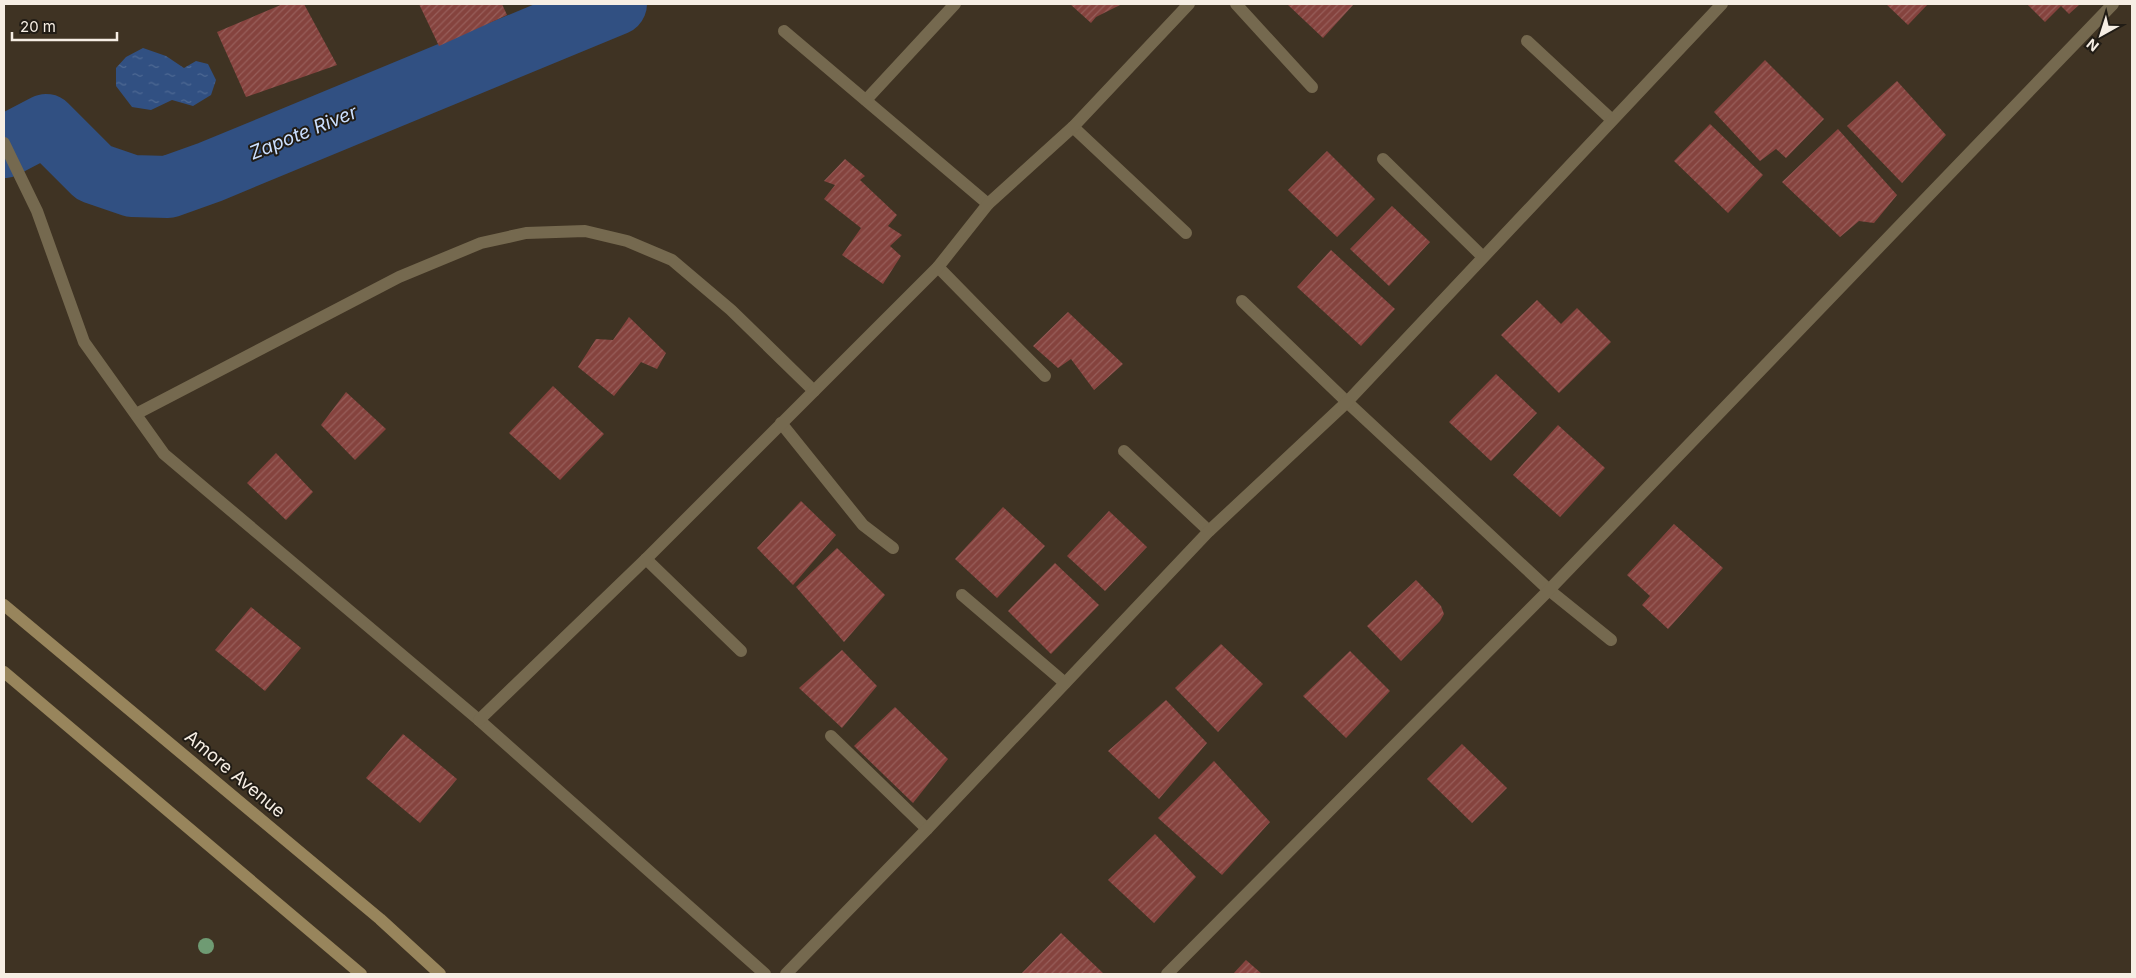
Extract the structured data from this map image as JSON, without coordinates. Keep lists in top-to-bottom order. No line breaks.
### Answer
{"streets":{"main road":["Amore Avenue"]},"water":["Zapote River"],"scale_bar":"20 m","north":"bottom left"}
